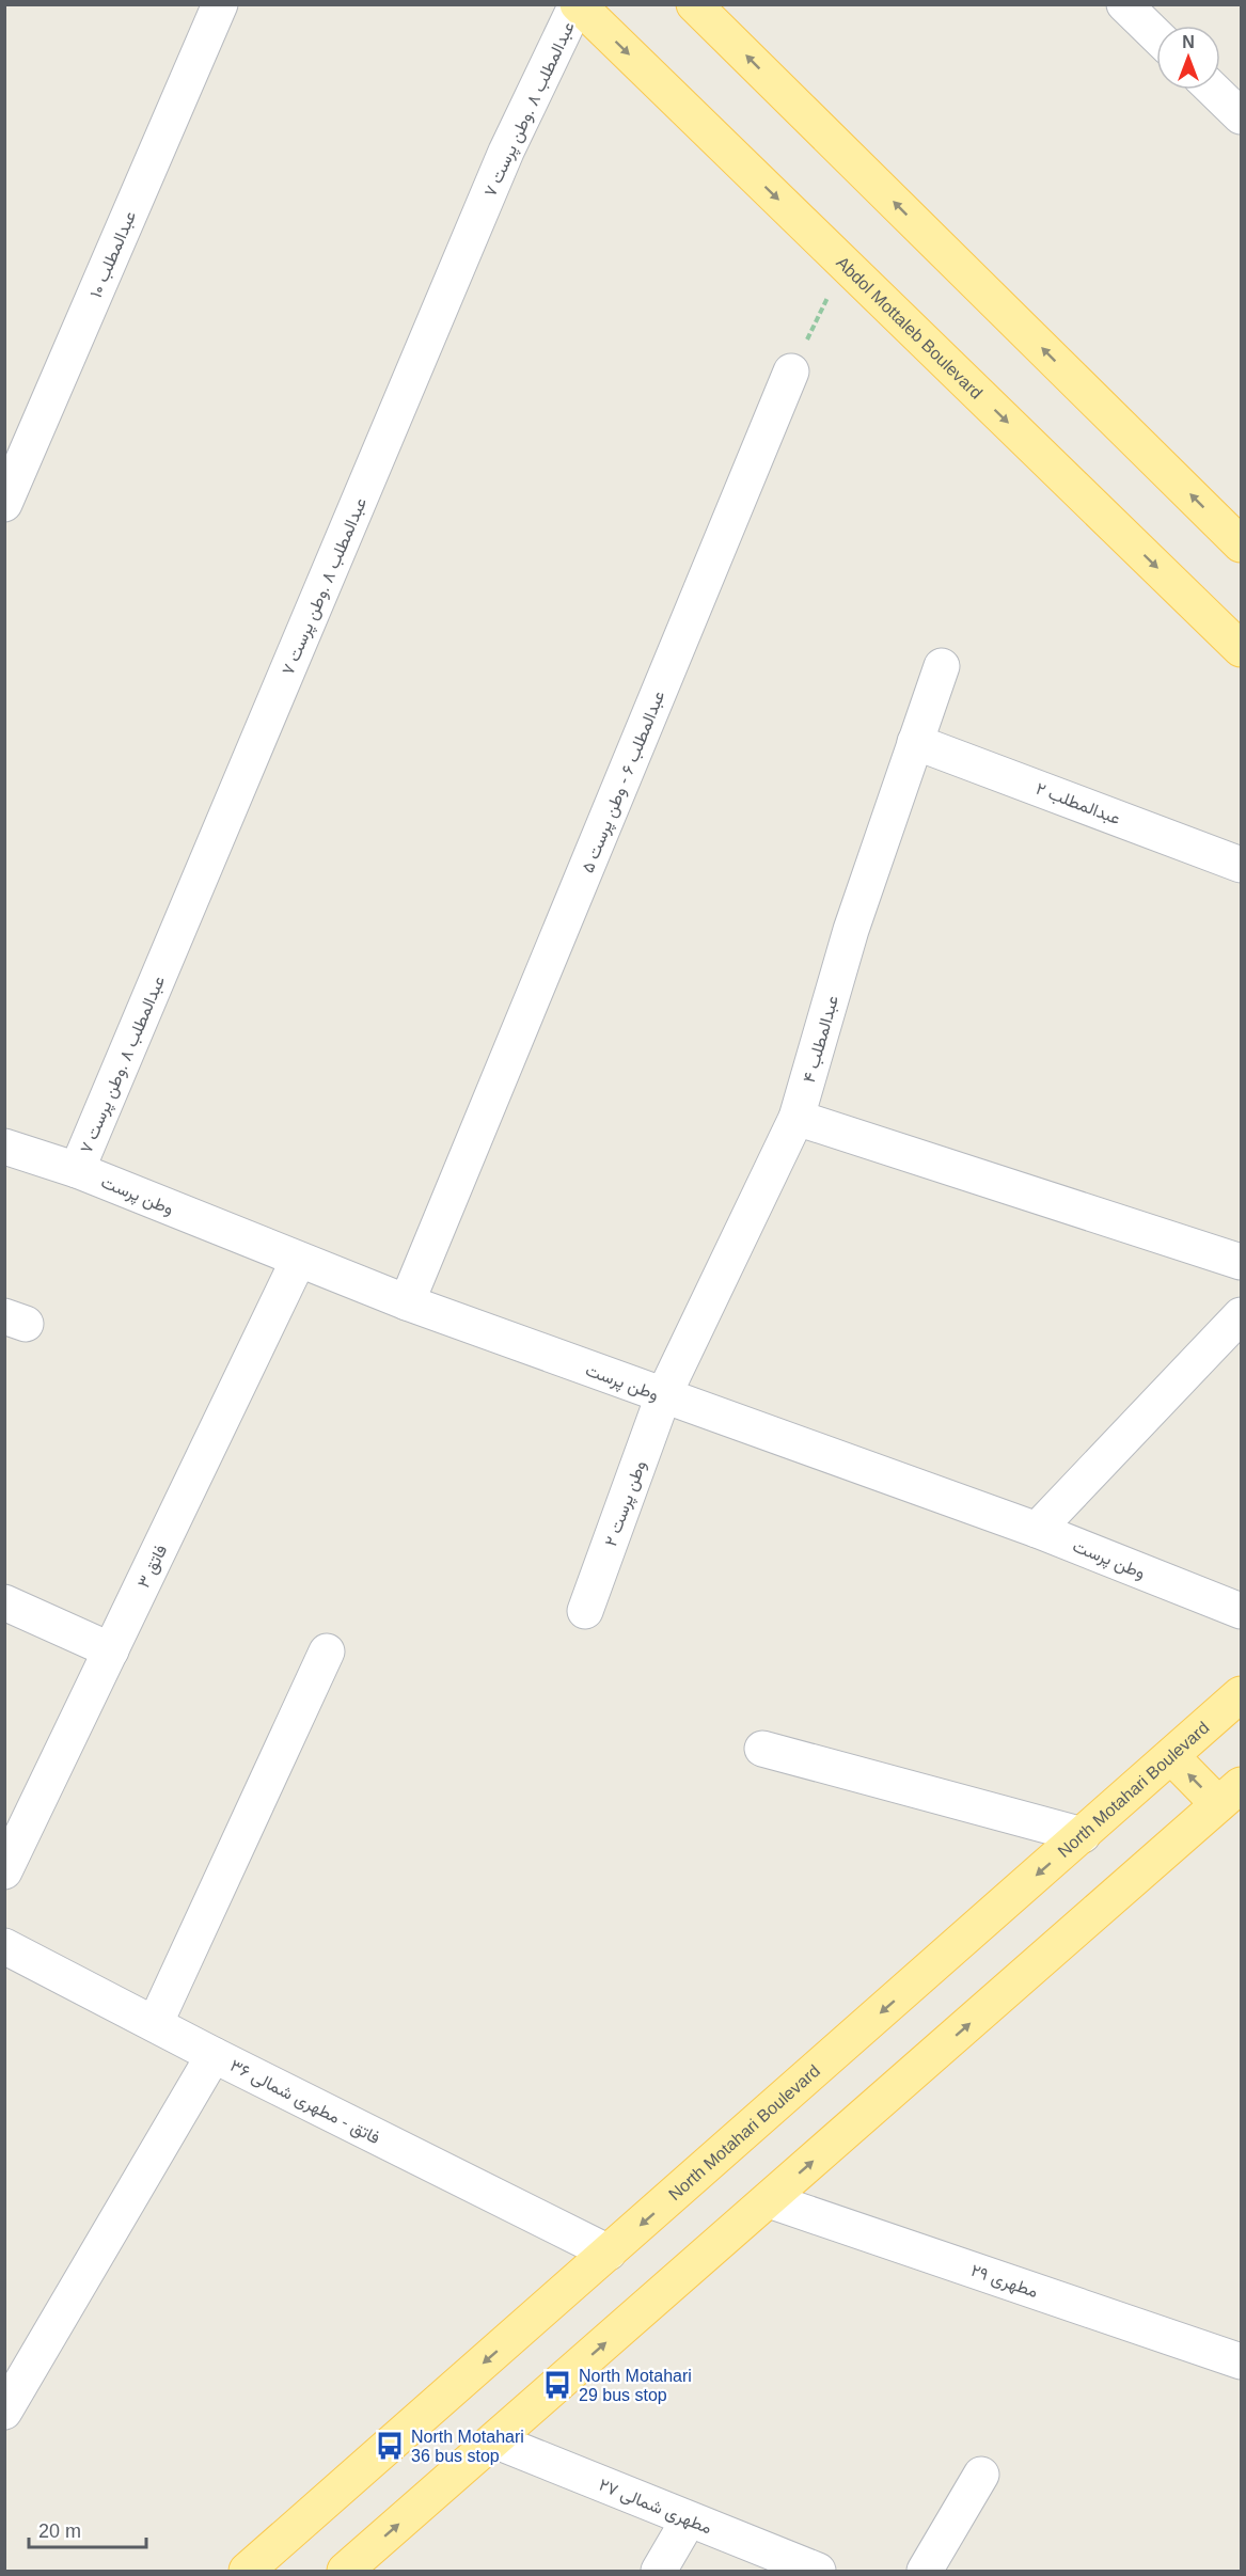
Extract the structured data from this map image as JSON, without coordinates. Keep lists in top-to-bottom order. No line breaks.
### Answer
{"streets":{"main road":["Abdol Mottaleb Boulevard","North Motahari Boulevard"],"street":["عبدالمطلب ۸ .وطن پرست ۷","عبدالمطلب ۱۰","عبدالمطلب ۶ - وطن پرست ۵","عبدالمطلب ۲","عبدالمطلب ۴","وطن پرست","وطن پرست ۲","فاتق ۳","فاتق - مطهری شمالی ۳۶","مطهری ۲۹","مطهری شمالی ۲۷"]},"crossings":[["عبدالمطلب ۸ .وطن پرست ۷","Abdol Mottaleb Boulevard"],["عبدالمطلب ۸ .وطن پرست ۷","وطن پرست"],["عبدالمطلب ۶ - وطن پرست ۵","وطن پرست"],["عبدالمطلب ۲","عبدالمطلب ۴"],["عبدالمطلب ۴","وطن پرست"],["عبدالمطلب ۴","وطن پرست ۲"],["وطن پرست","وطن پرست ۲"],["وطن پرست","فاتق ۳"],["North Motahari Boulevard","فاتق - مطهری شمالی ۳۶"]],"places":{"bus stop":["North Motahari 29 bus stop","North Motahari 36 bus stop"]},"scale_bar":"20 m","north":"top"}
